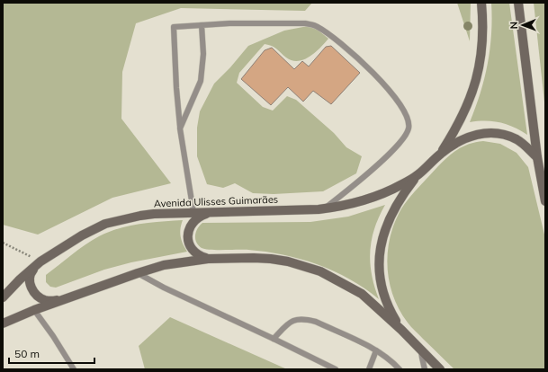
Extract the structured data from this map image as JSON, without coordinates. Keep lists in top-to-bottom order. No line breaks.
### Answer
{"streets":{"main road":["Avenida Ulisses Guimarães"]},"scale_bar":"50 m","north":"left"}
